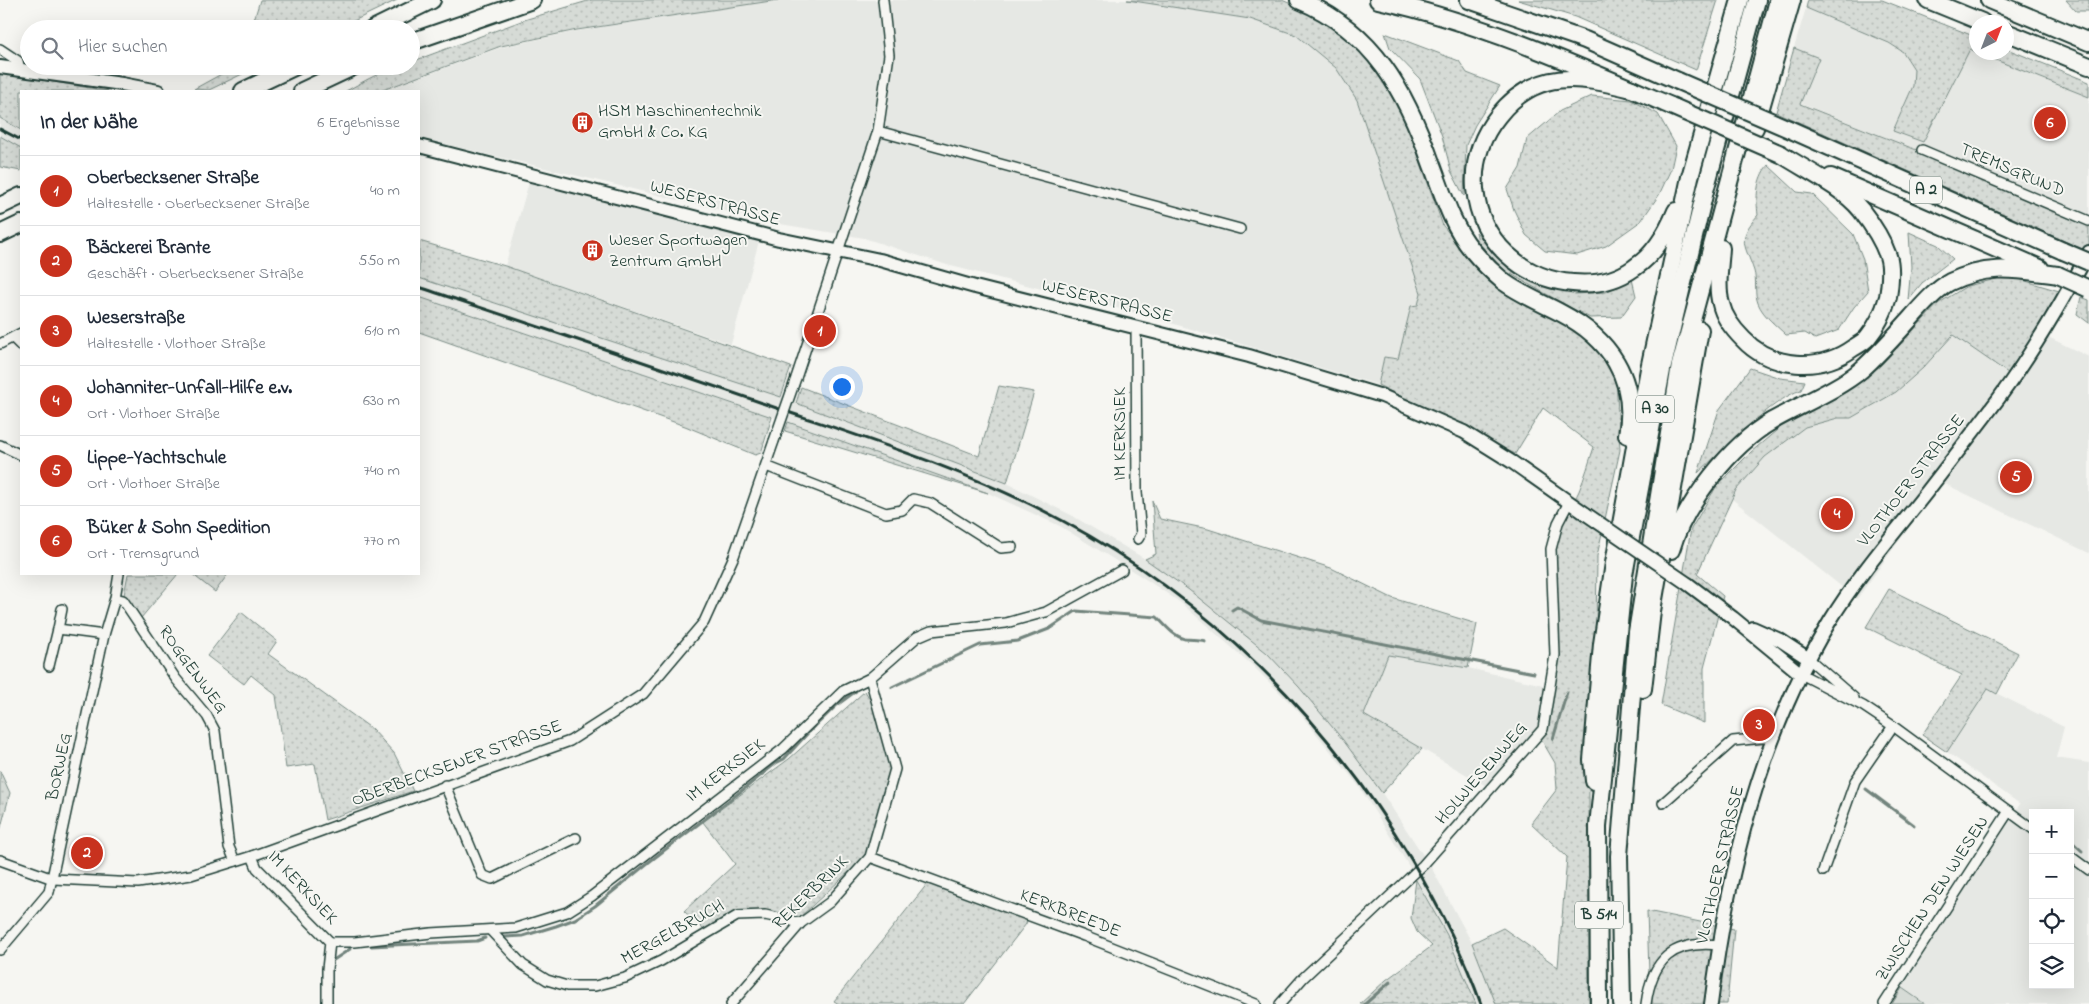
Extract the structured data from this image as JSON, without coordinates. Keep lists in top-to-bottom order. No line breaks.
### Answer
{"streets":{"highway":["A 2","A 30","B 514"],"street":["TREMSGRUND","WESERSTRASSE","IM KERKSIEK","VLOTHOER STRASSE","ROGGENWEG","OBERBECKSENER STRASSE","BORWEG","HOLWIESENWEG","REKERBRINK","ZWISCHEN DEN WIESEN","KERKBREEDE","MERGELBRUCH"]},"crossings":[["WESERSTRASSE","IM KERKSIEK"],["WESERSTRASSE","VLOTHOER STRASSE"],["WESERSTRASSE","OBERBECKSENER STRASSE"],["WESERSTRASSE","HOLWIESENWEG"],["WESERSTRASSE","ZWISCHEN DEN WIESEN"],["A 30","B 514"],["IM KERKSIEK","OBERBECKSENER STRASSE"],["IM KERKSIEK","REKERBRINK"],["IM KERKSIEK","MERGELBRUCH"],["ROGGENWEG","OBERBECKSENER STRASSE"],["ROGGENWEG","BORWEG"],["OBERBECKSENER STRASSE","BORWEG"],["REKERBRINK","KERKBREEDE"],["REKERBRINK","MERGELBRUCH"]],"places":{"building":["HSM Maschinentechnik GmbH & Co. KG","Weser Sportwagen Zentrum GmbH"]},"north":"top right","page":{"search":"Hier suchen","heading":["In der Nähe","6 Ergebnisse"],"pins":["6","1","5","4","3","2"],"list":[{"mark":"1","name":"Oberbecksener Straße","note":"Haltestelle · Oberbecksener Straße","value":"40 m"},{"mark":"2","name":"Bäckerei Brante","note":"Geschäft · Oberbecksener Straße","value":"550 m"},{"mark":"3","name":"Weserstraße","note":"Haltestelle · Vlothoer Straße","value":"610 m"},{"mark":"4","name":"Johanniter-Unfall-Hilfe e.v.","note":"Ort · Vlothoer Straße","value":"630 m"},{"mark":"5","name":"Lippe-Yachtschule","note":"Ort · Vlothoer Straße","value":"740 m"},{"mark":"6","name":"Büker & Sohn Spedition","note":"Ort · Tremsgrund","value":"770 m"}],"map_buttons":["+","−"]}}
